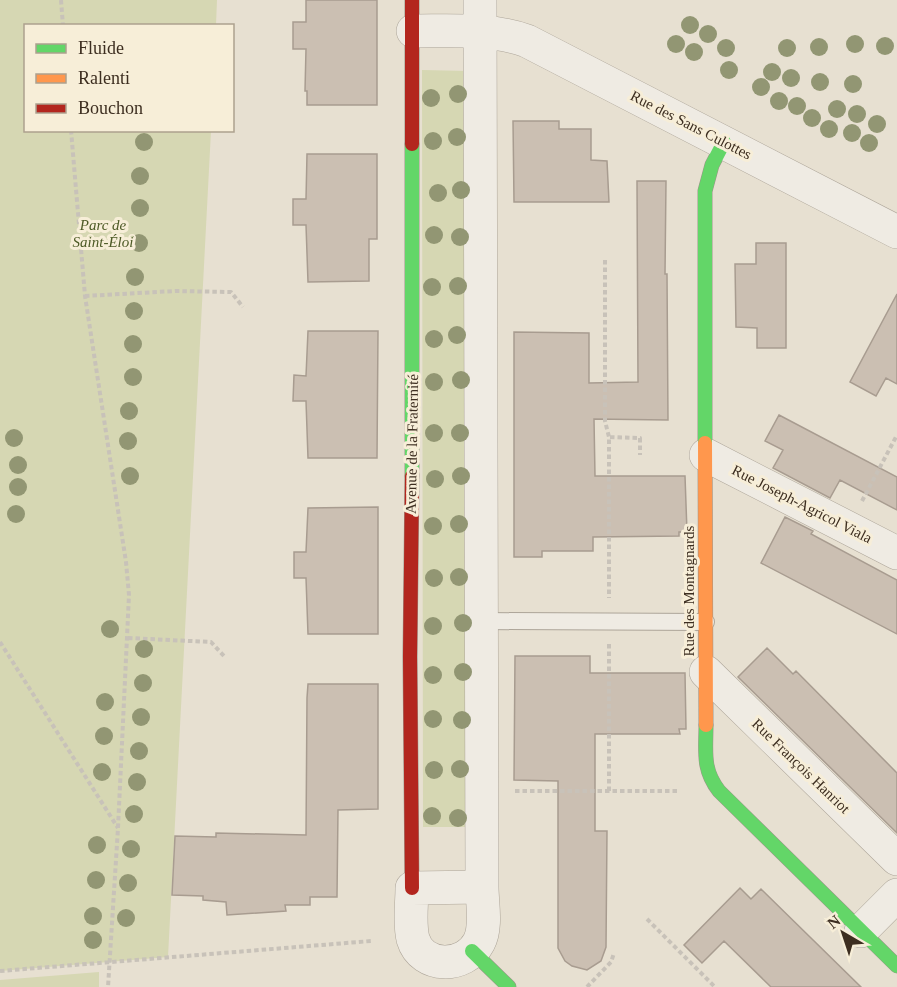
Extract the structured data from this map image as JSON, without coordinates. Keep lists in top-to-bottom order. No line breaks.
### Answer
{"streets":{"street":["Rue des Sans Culottes","Avenue de la Fraternité","Rue Joseph-Agricol Viala","Rue des Montagnards","Rue François Hanriot"]},"crossings":[["Rue des Sans Culottes","Avenue de la Fraternité"],["Rue des Sans Culottes","Rue des Montagnards"],["Rue Joseph-Agricol Viala","Rue des Montagnards"],["Rue des Montagnards","Rue François Hanriot"]],"parks":["Parc de Saint-Éloi"],"legend":["Fluide","Ralenti","Bouchon"],"north":"top left"}
